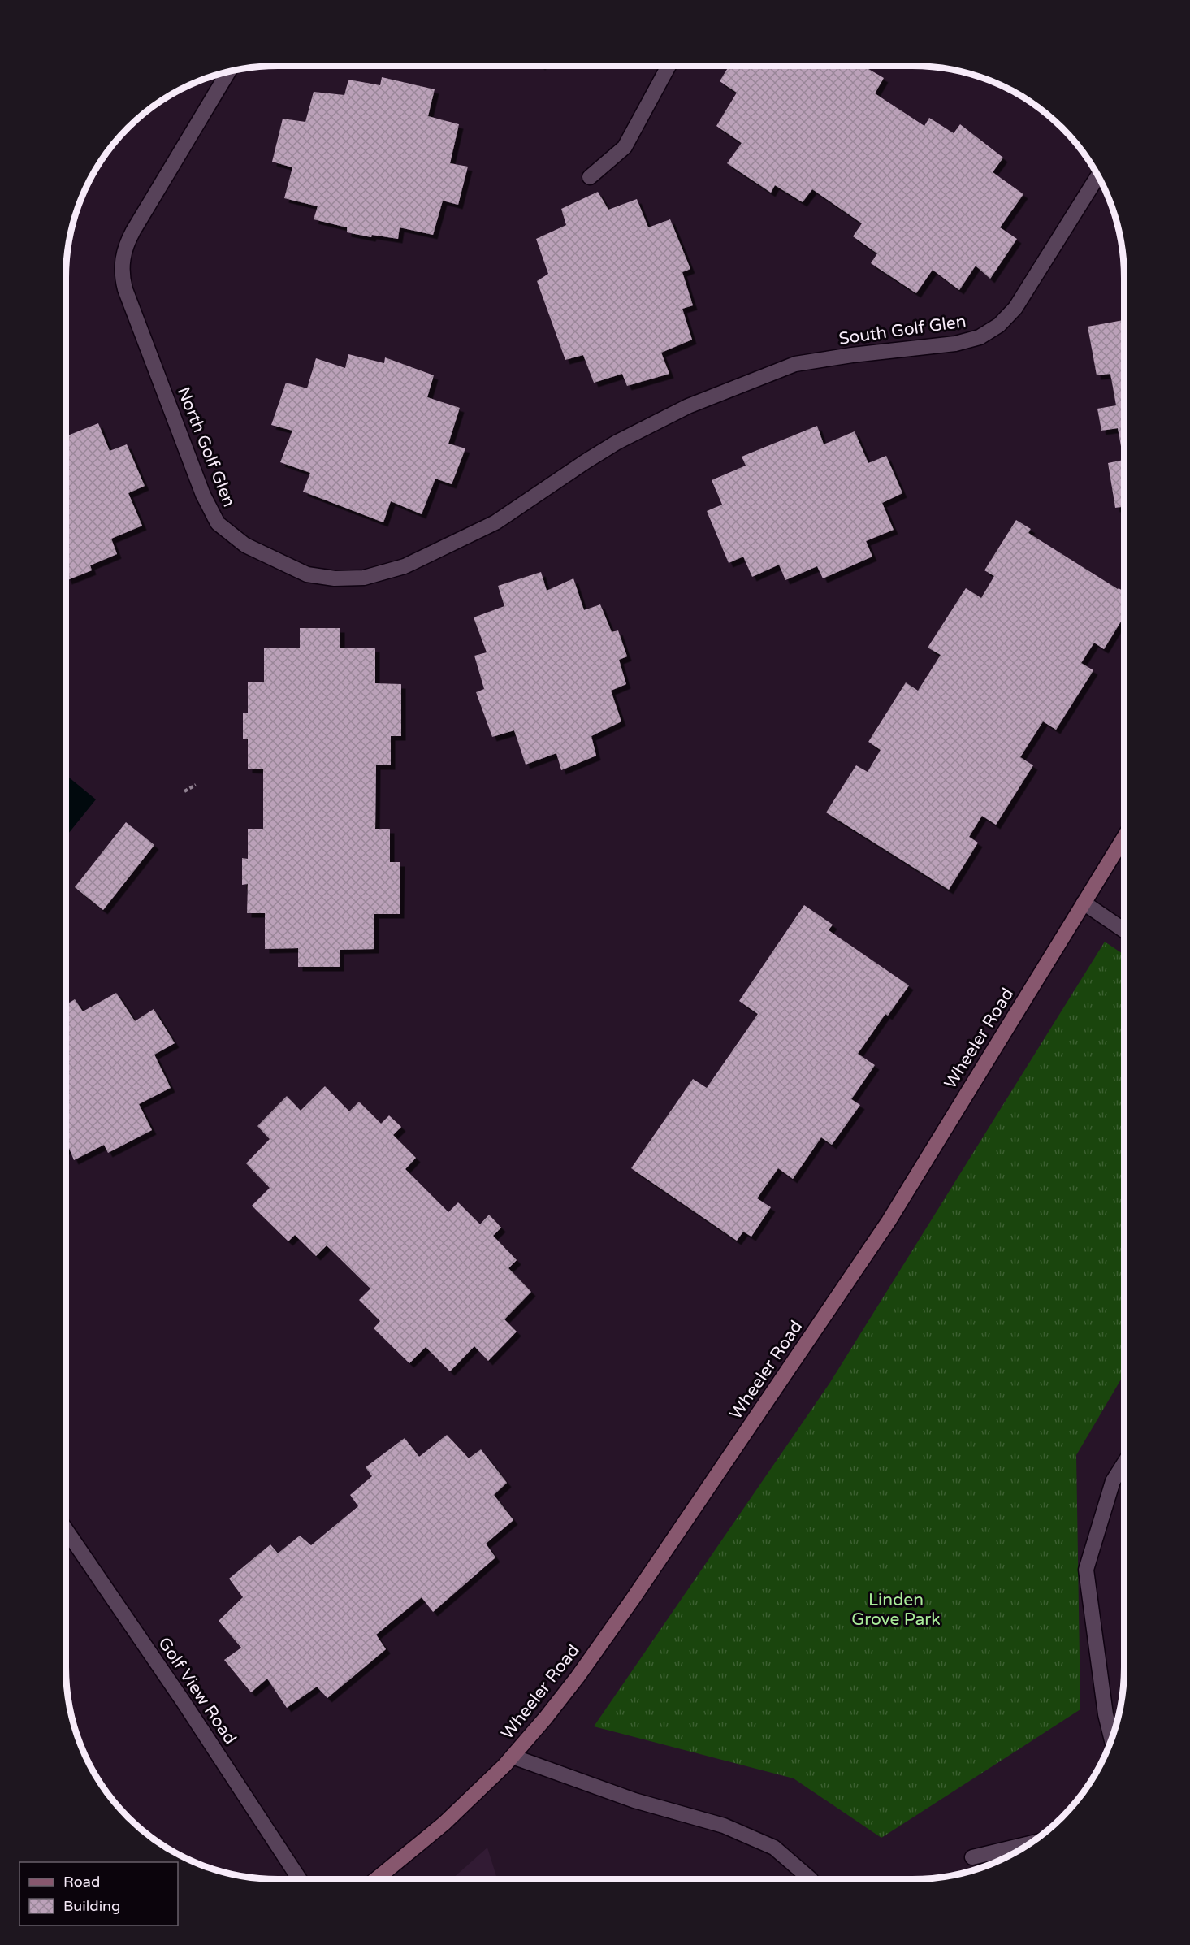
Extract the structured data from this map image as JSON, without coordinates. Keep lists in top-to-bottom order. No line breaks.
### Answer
{"streets":{"street":["South Golf Glen","North Golf Glen","Wheeler Road","Golf View Road"]},"crossings":[["South Golf Glen","North Golf Glen"]],"parks":["Linden Grove Park"],"legend":["Road","Building"]}
